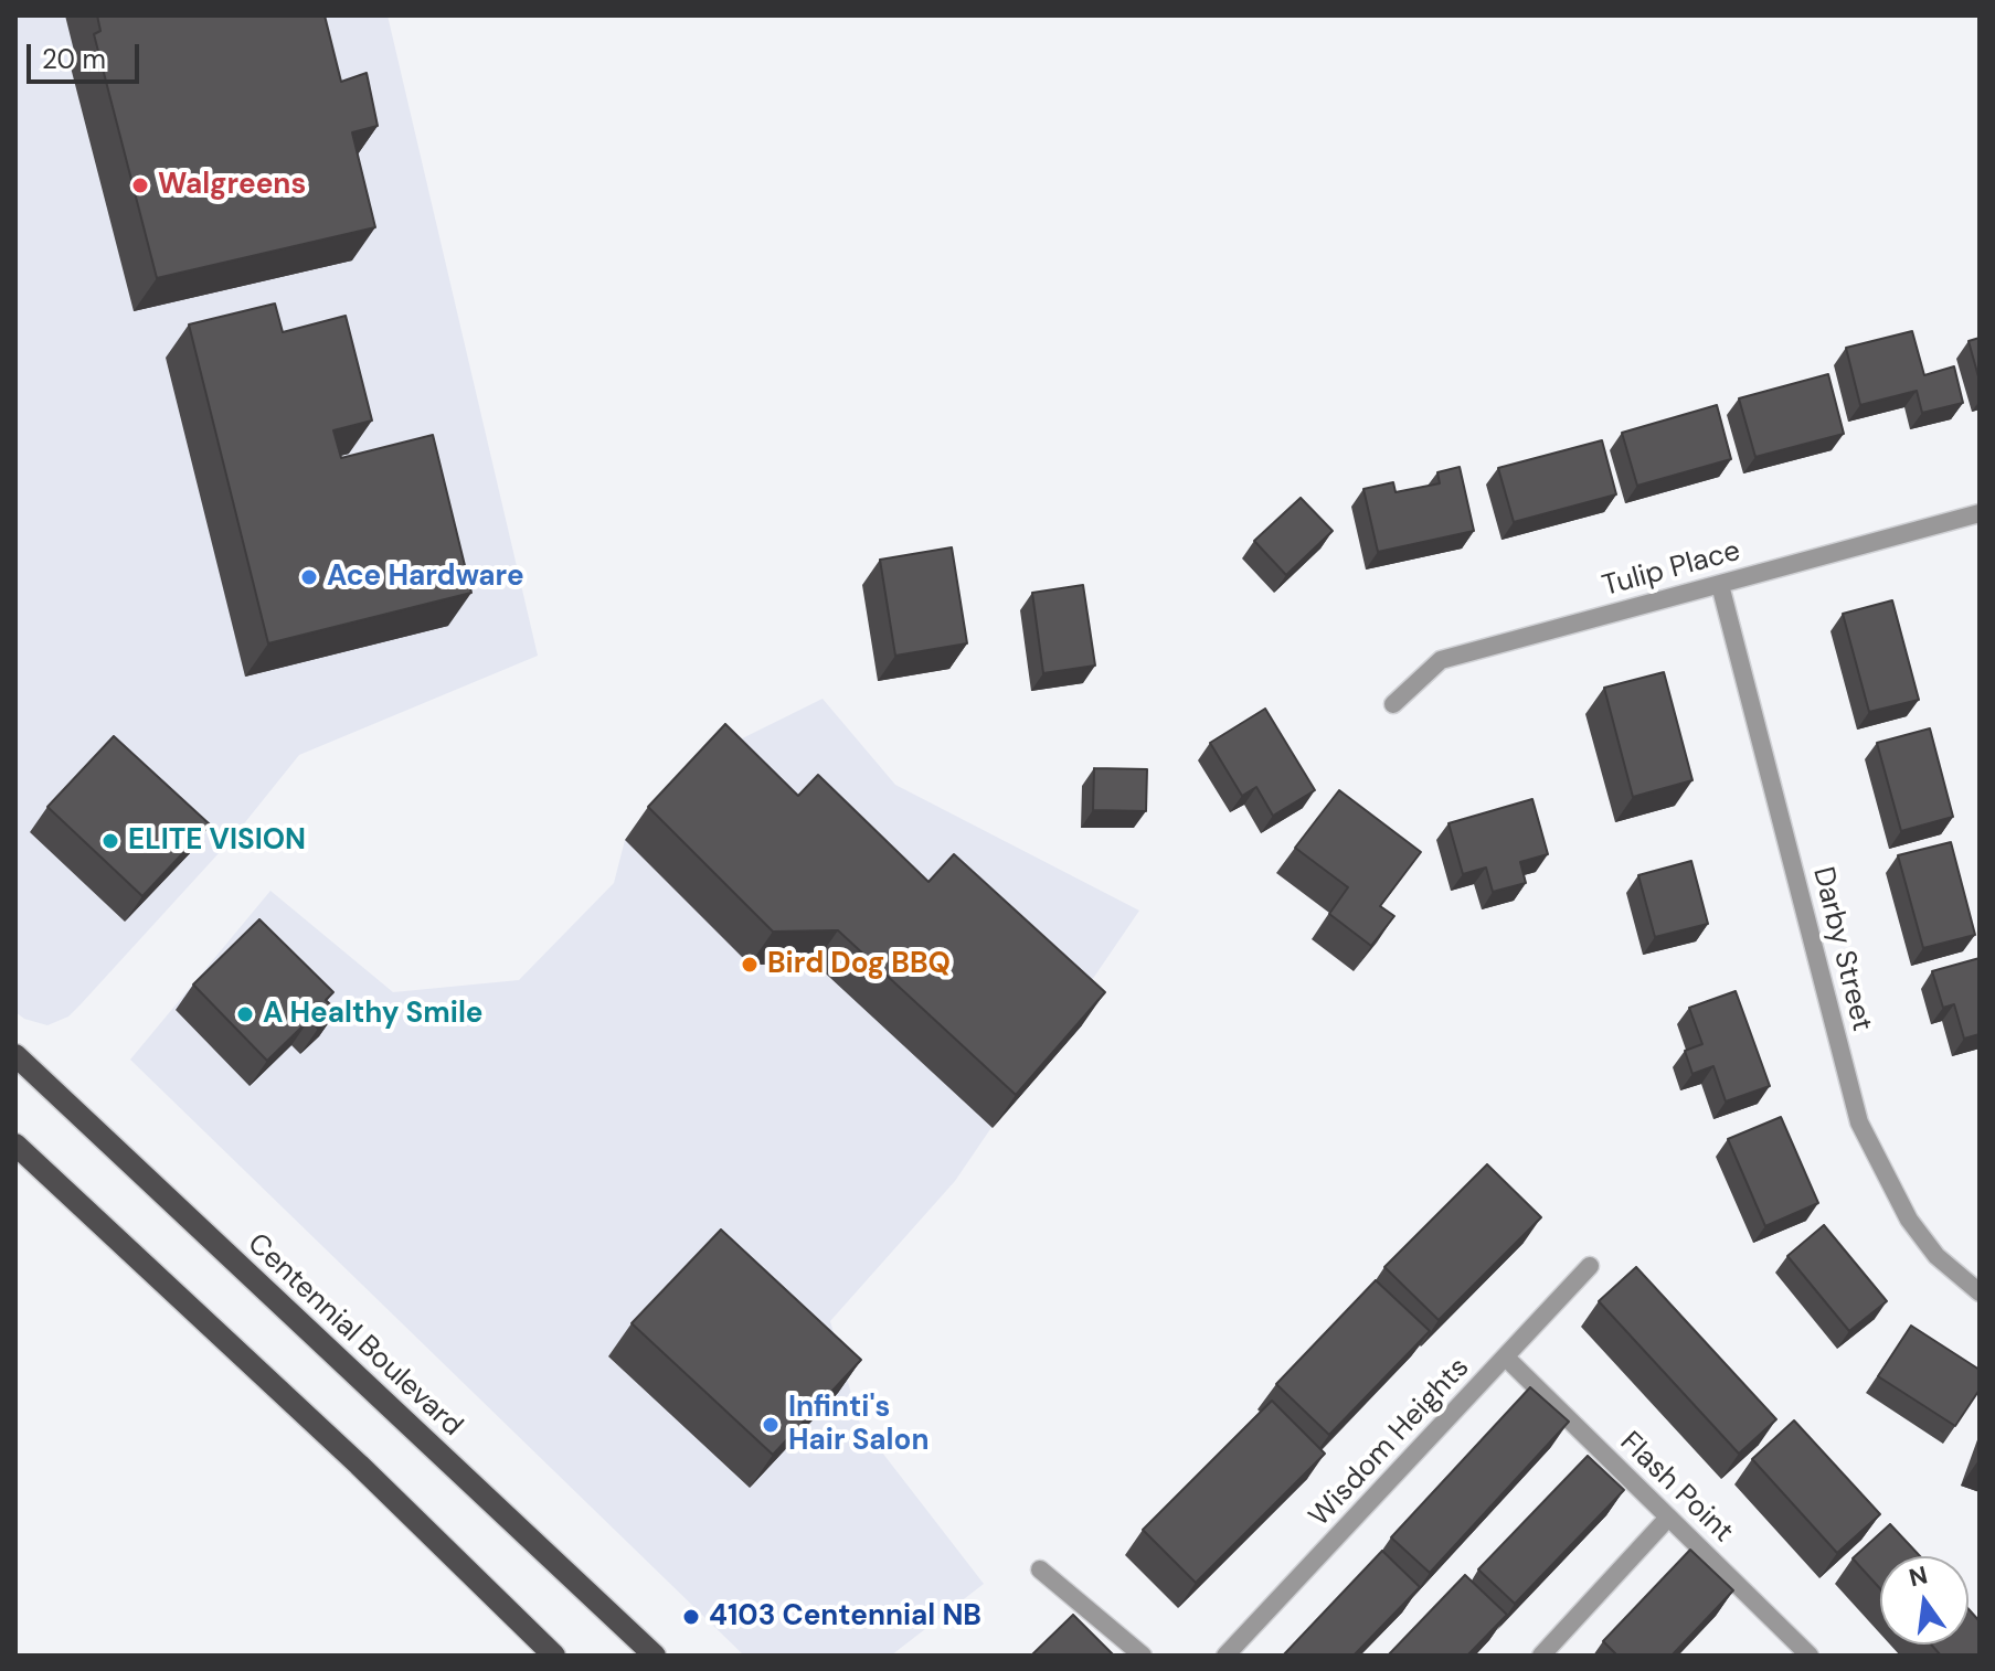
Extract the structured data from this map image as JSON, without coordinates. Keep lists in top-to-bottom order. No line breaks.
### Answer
{"streets":{"main road":["Centennial Boulevard"],"street":["Tulip Place","Darby Street","Wisdom Heights","Flash Point"]},"crossings":[["Tulip Place","Darby Street"],["Wisdom Heights","Flash Point"]],"places":["Walgreens","Ace Hardware","ELITE VISION","Bird Dog BBQ","A Healthy Smile","Infinti's Hair Salon","4103 Centennial NB"],"scale_bar":"20 m","north":"top"}
